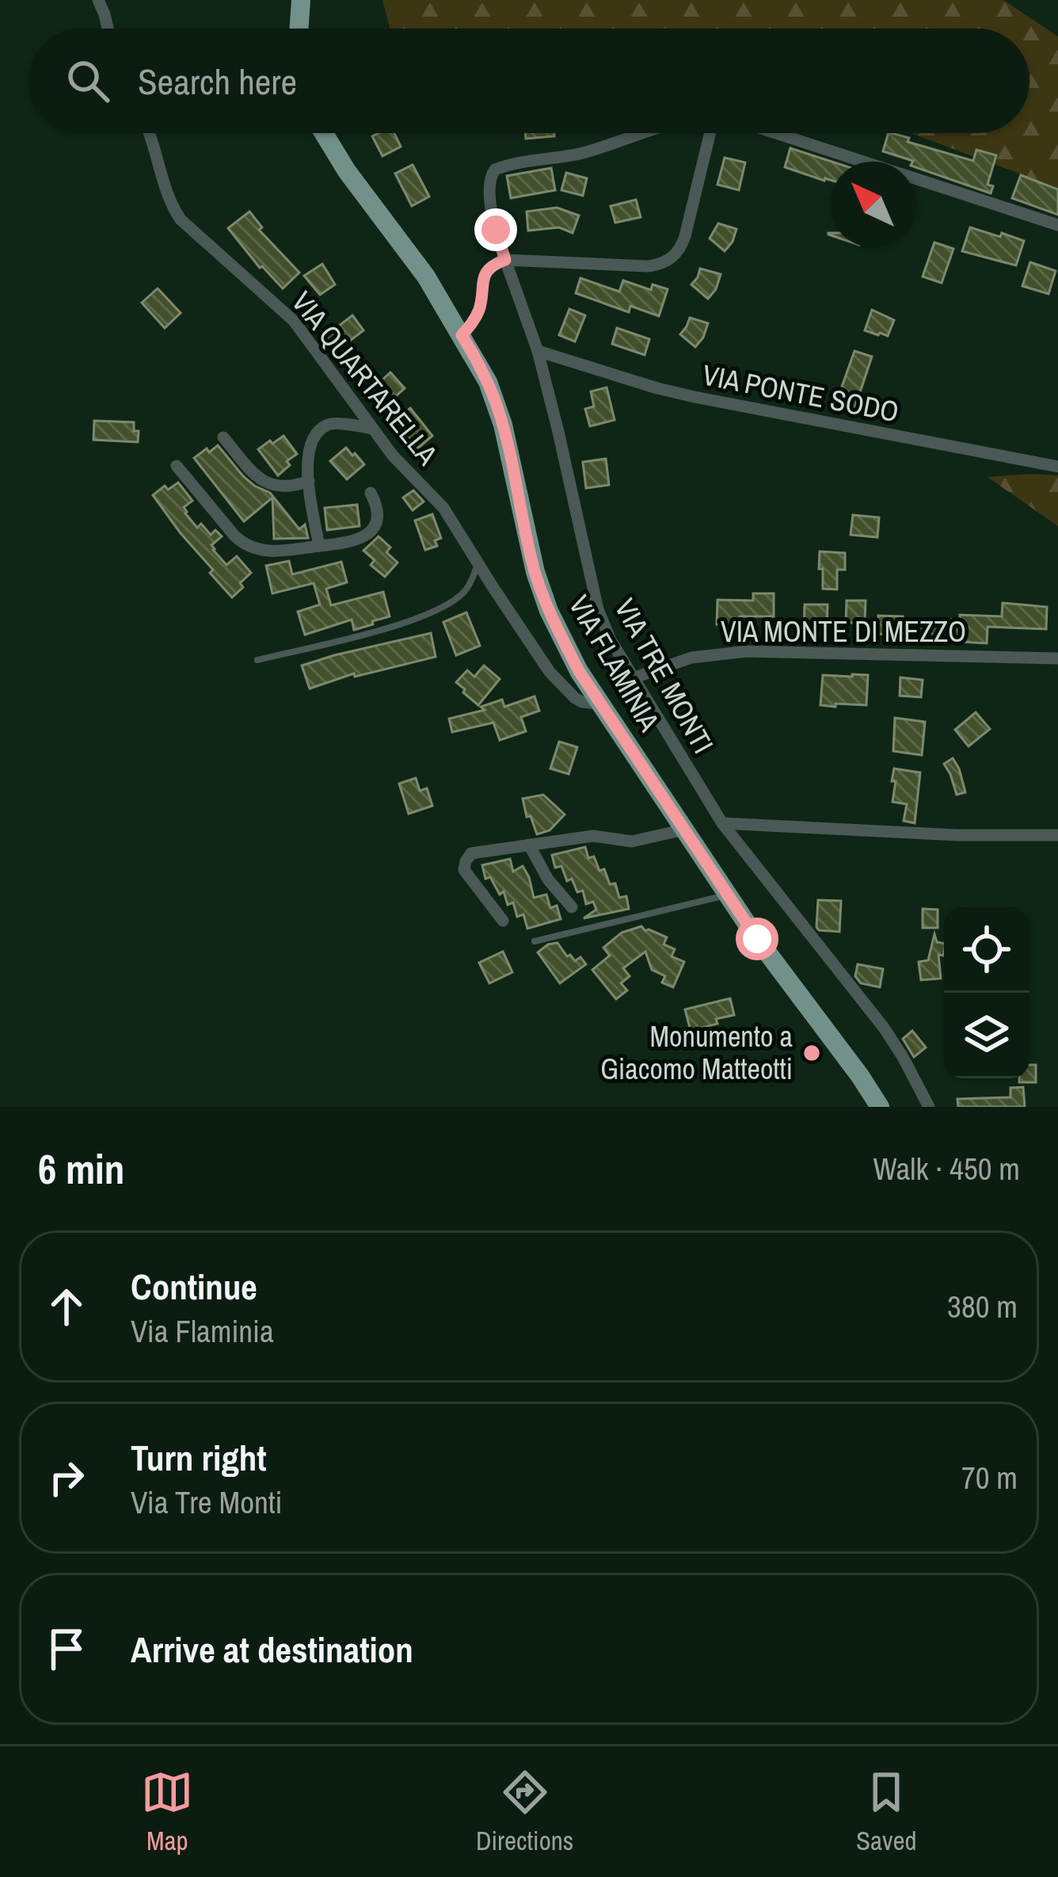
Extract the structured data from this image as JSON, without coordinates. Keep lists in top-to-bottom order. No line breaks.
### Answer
{"streets":{"main road":["VIA FLAMINIA"],"street":["VIA QUARTARELLA","VIA PONTE SODO","VIA MONTE DI MEZZO","VIA TRE MONTI"]},"crossings":[["VIA QUARTARELLA","VIA FLAMINIA"],["VIA PONTE SODO","VIA TRE MONTI"],["VIA MONTE DI MEZZO","VIA TRE MONTI"]],"places":["Monumento a Giacomo Matteotti"],"north":"top left","page":{"search":"Search here","heading":["6 min","Walk · 450 m"],"list":[["Continue","Via Flaminia","380 m"],["Turn right","Via Tre Monti","70 m"],"Arrive at destination"],"nav":["Map","Directions","Saved"]}}
